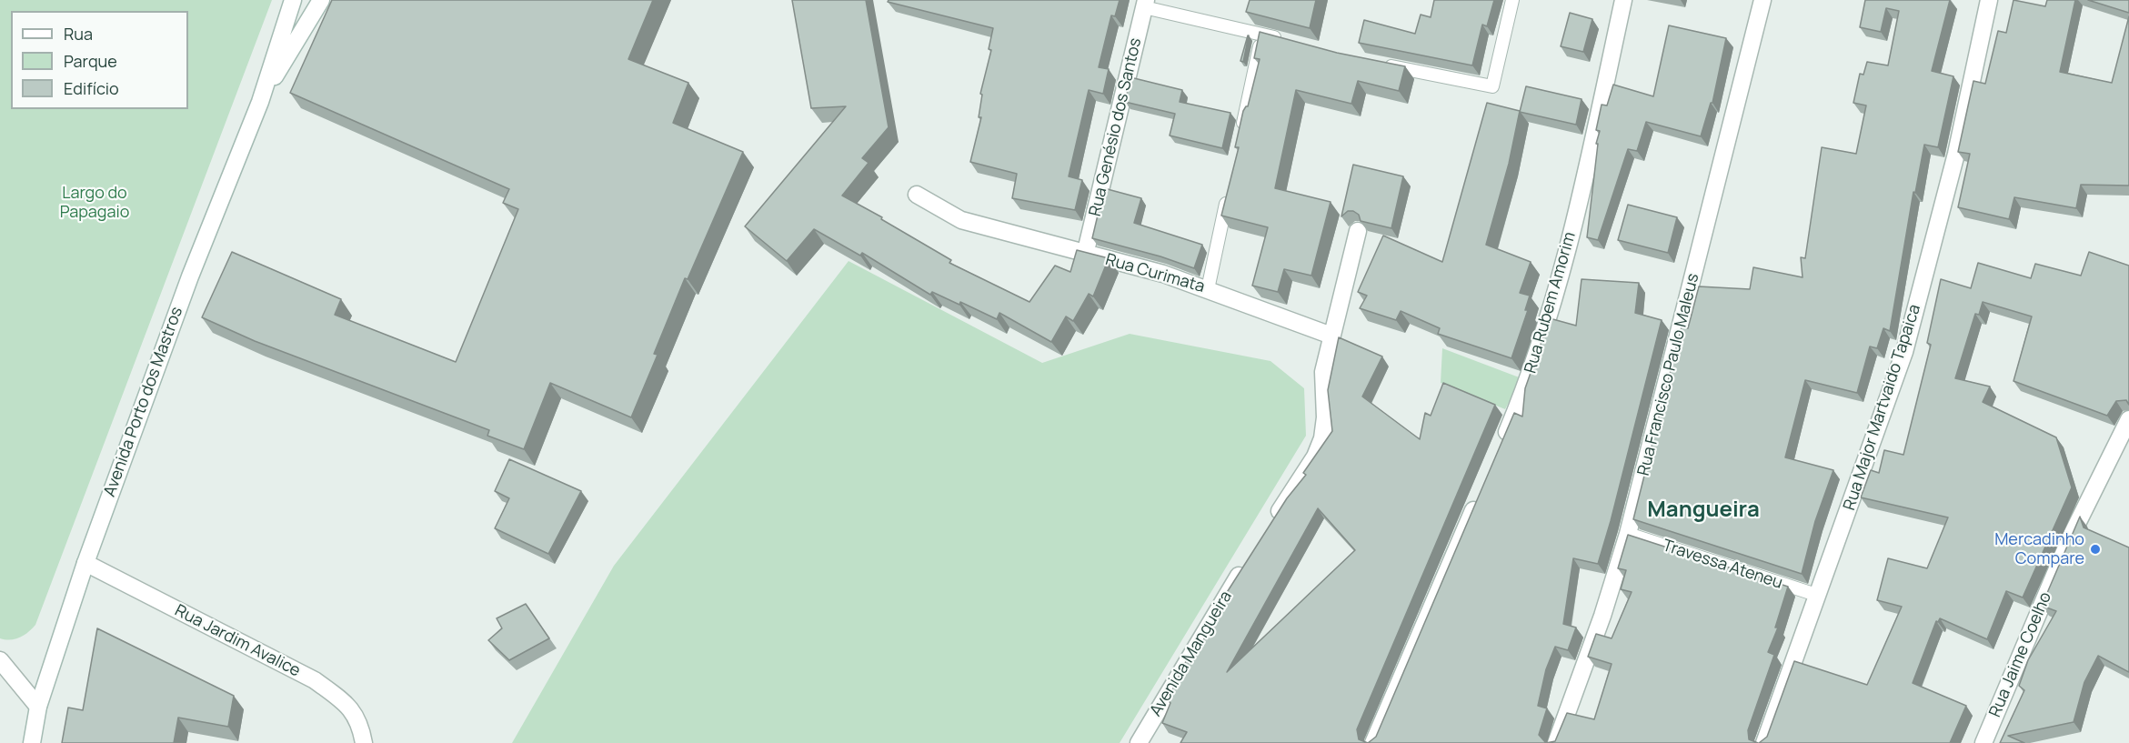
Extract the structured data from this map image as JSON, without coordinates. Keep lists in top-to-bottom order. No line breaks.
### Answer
{"streets":{"street":["Rua Genésio dos Santos","Rua Curimata","Rua Rubem Amorim","Rua Francisco Paulo Maleus","Avenida Porto dos Mastros","Rua Major Martvaido Tapaica","Rua Jardim Avalice","Avenida Mangueira","Rua Jaime Coelho"],"lane":["Travessa Ateneu"]},"crossings":[["Rua Genésio dos Santos","Rua Curimata"],["Rua Francisco Paulo Maleus","Travessa Ateneu"],["Avenida Porto dos Mastros","Rua Jardim Avalice"],["Rua Major Martvaido Tapaica","Travessa Ateneu"]],"districts":["Mangueira"],"parks":["Largo do Papagaio"],"places":["Mercadinho Compare"],"legend":["Rua","Parque","Edifício"]}
